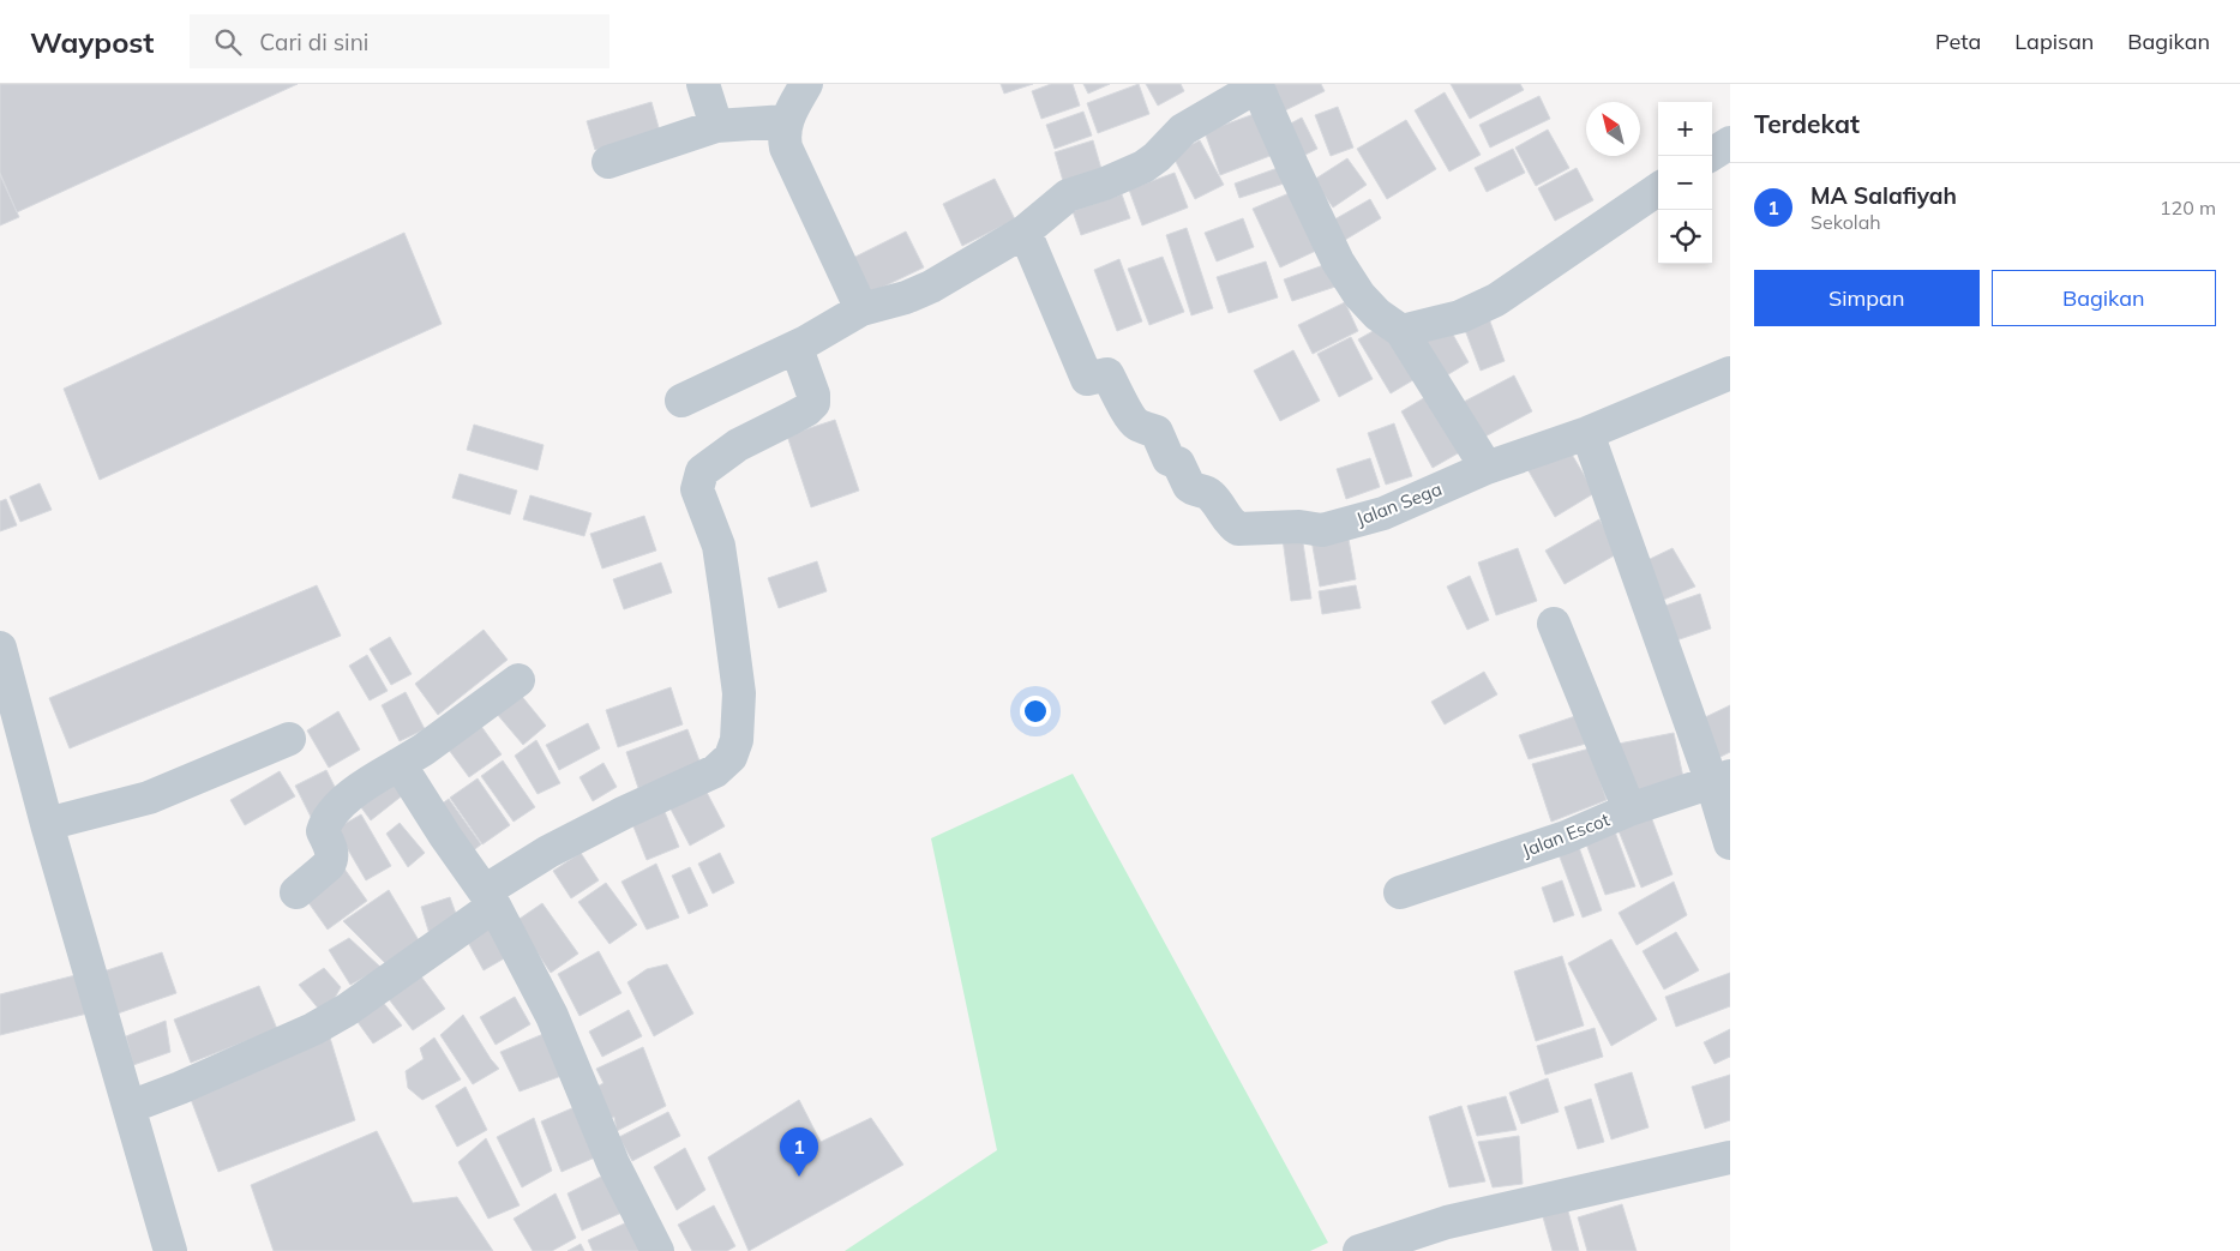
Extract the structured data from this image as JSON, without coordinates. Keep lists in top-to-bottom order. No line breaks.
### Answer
{"streets":{"street":["Jalan Sega","Jalan Escot"]},"north":"top left","page":{"header":"Waypost","search":"Cari di sini","nav":["Peta","Lapisan","Bagikan"],"heading":"Terdekat","map_buttons":["+","−"],"list":[{"mark":"1","name":"MA Salafiyah","note":"Sekolah","value":"120 m"}],"buttons":["Simpan","Bagikan"],"pins":"1"}}
